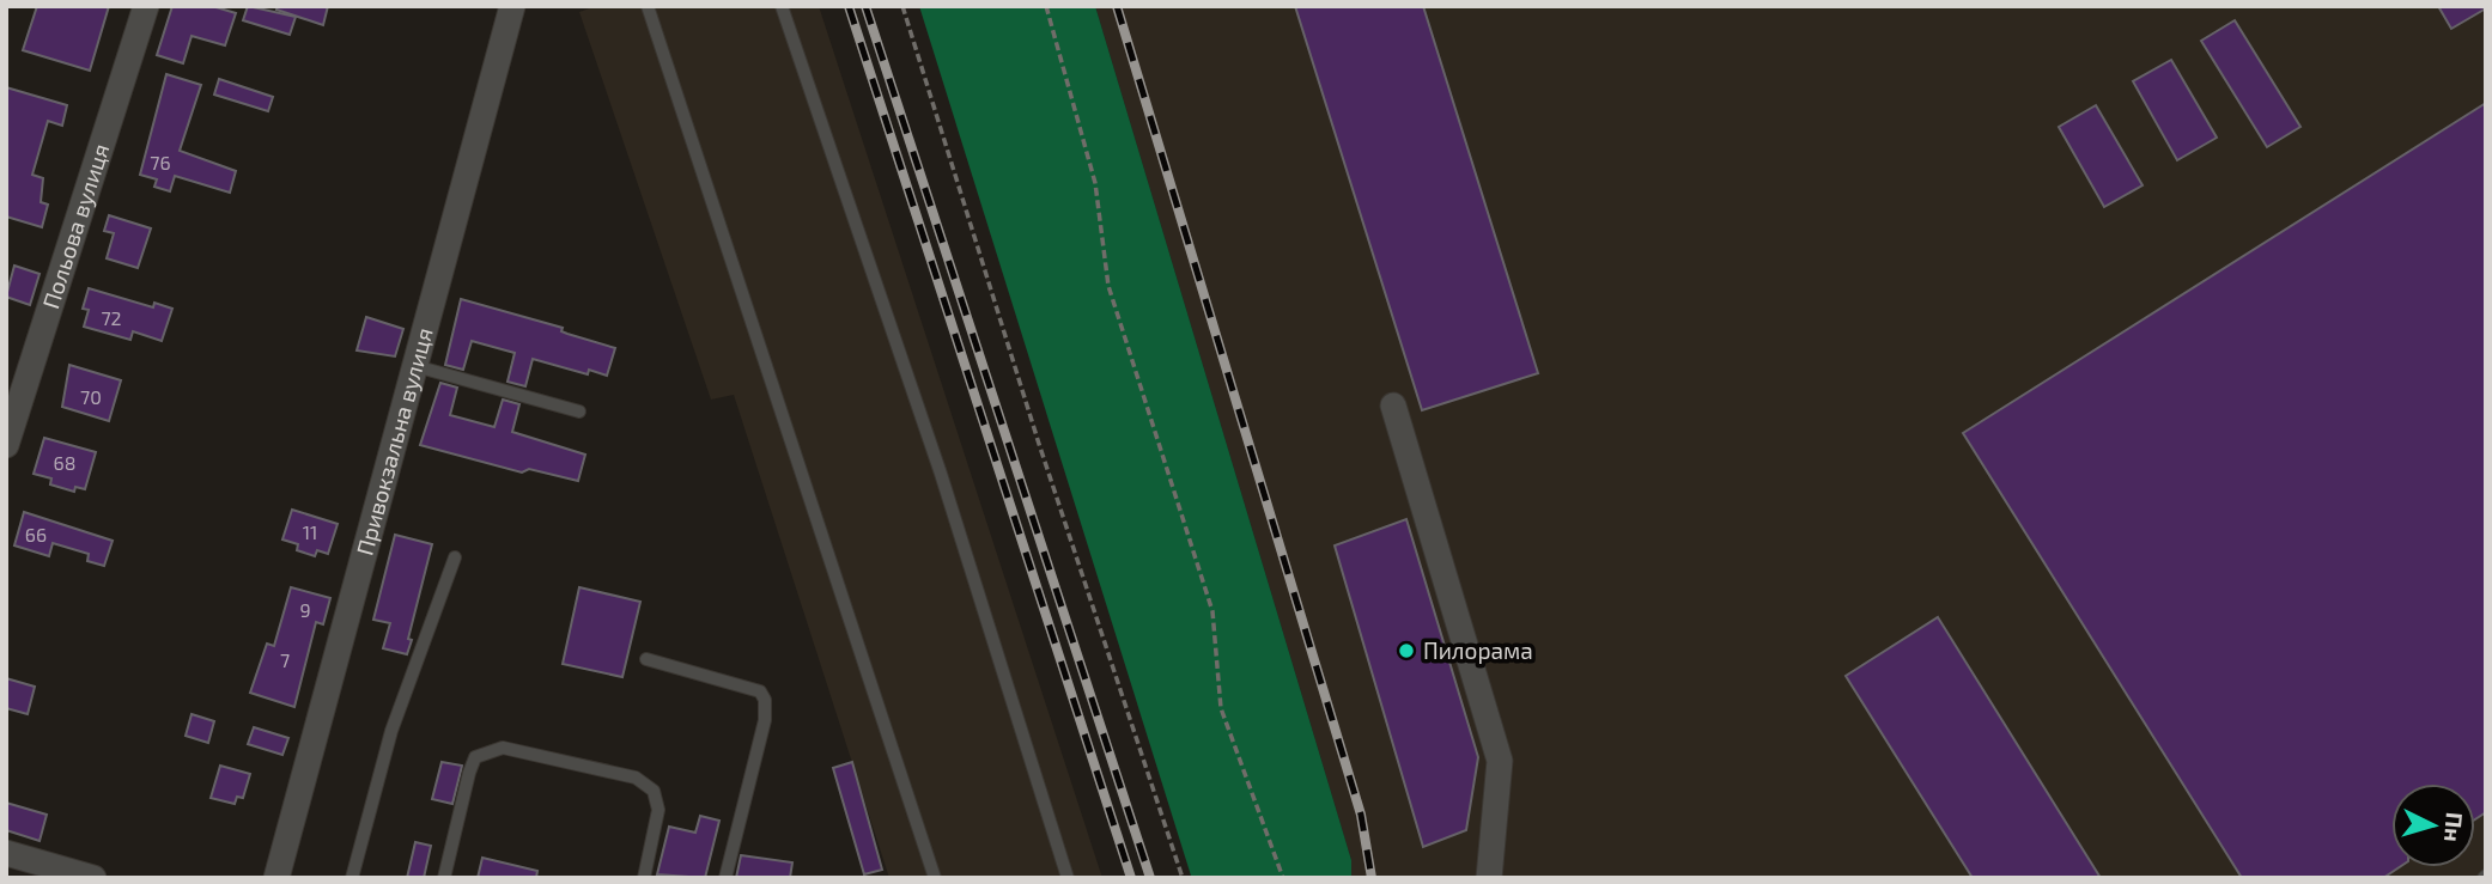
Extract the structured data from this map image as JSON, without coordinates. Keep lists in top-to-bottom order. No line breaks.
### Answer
{"streets":{"street":["Польова вулиця","Привокзальна вулиця"]},"places":["Пилорама"],"house_numbers":["76","72","70","68","11","66","9","7"],"north":"right"}
